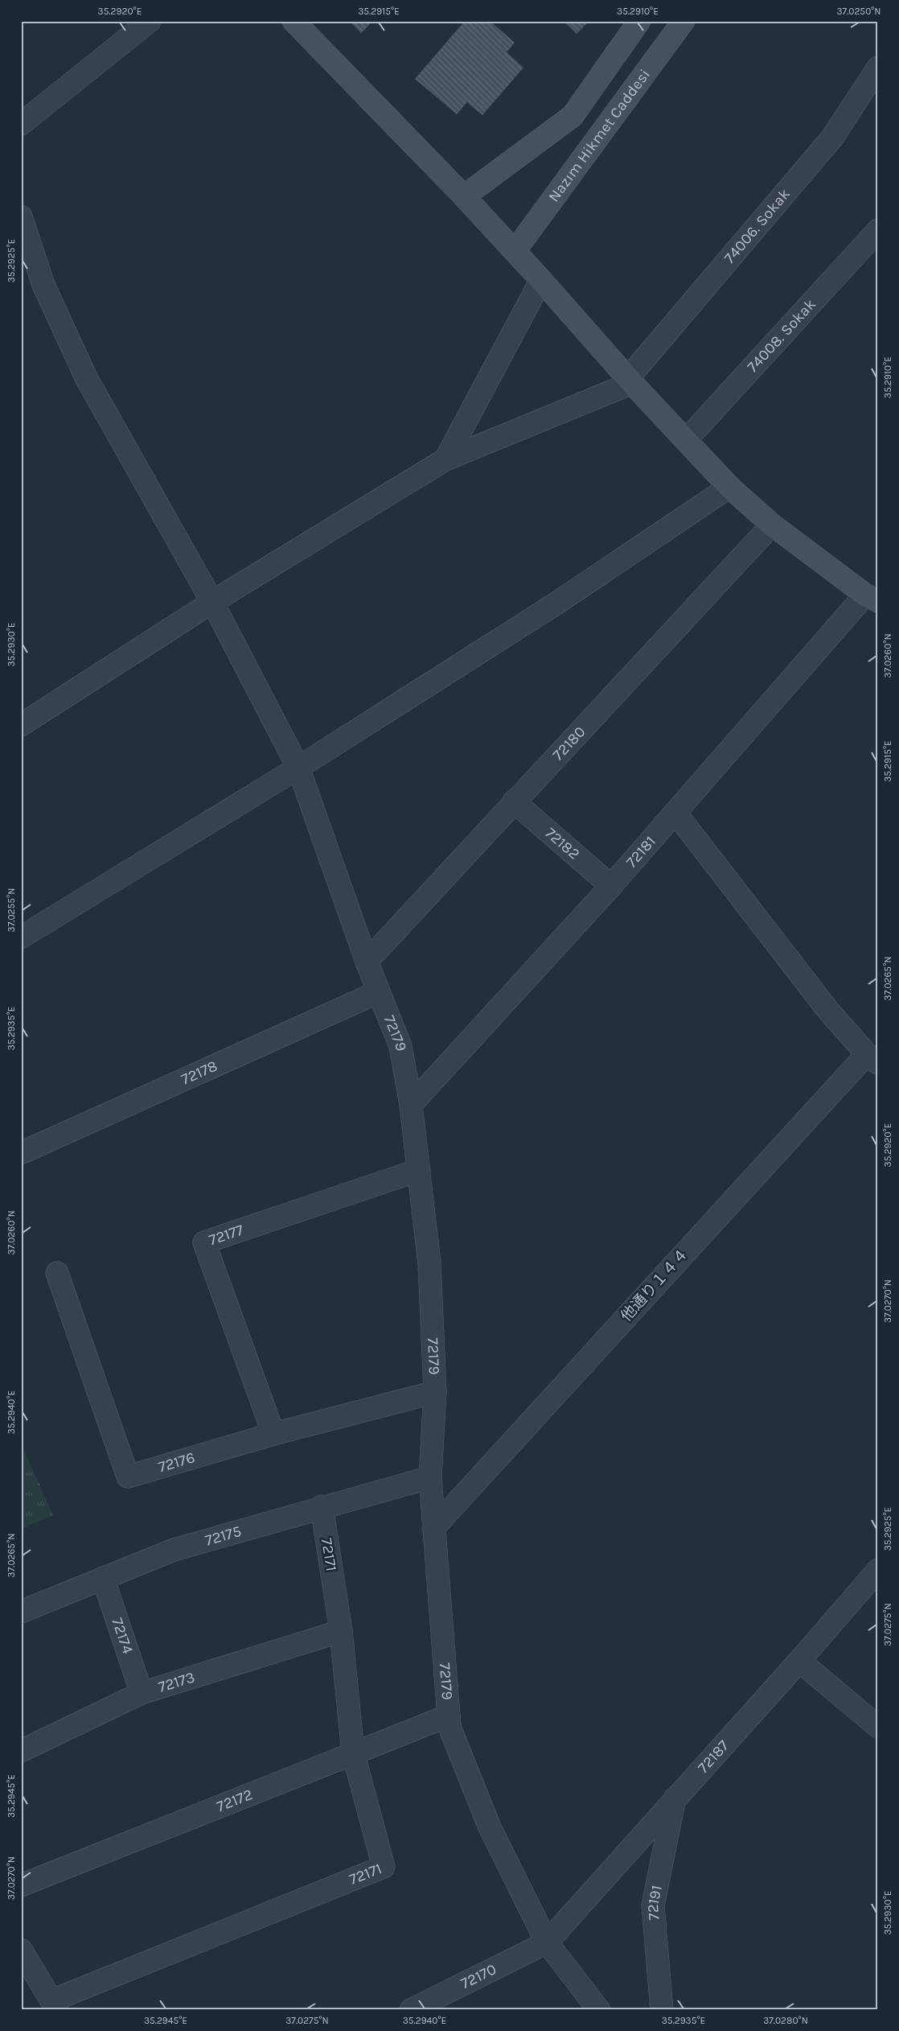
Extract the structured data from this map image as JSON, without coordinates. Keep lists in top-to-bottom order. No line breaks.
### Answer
{"streets":{"main road":["Nazım Hikmet Caddesi"],"street":["74006. Sokak","74008. Sokak","72180","72182","72181","72179","72178","72177","他通り１４４","72176","72175","72171","72174","72173","72187","72172","72191","72170"]},"crossings":[["72180","72182"],["72180","72179"],["72182","72181"],["72181","72179"],["72179","72178"],["72179","72177"],["72179","他通り１４４"],["72179","72176"],["72179","72175"],["72179","72187"],["72179","72172"],["72179","72170"],["72177","72176"],["72175","72171"],["72175","72174"],["72171","72173"],["72171","72172"],["72174","72173"],["72187","72191"],["72187","72170"]],"coordinates":["35.2920°E","35.2915°E","35.2910°E","37.0250°N","35.2925°E","35.2930°E","37.0260°N","37.0255°N","37.0265°N","35.2935°E","37.0270°N","35.2940°E","37.0275°N","35.2945°E","37.0280°N"]}
